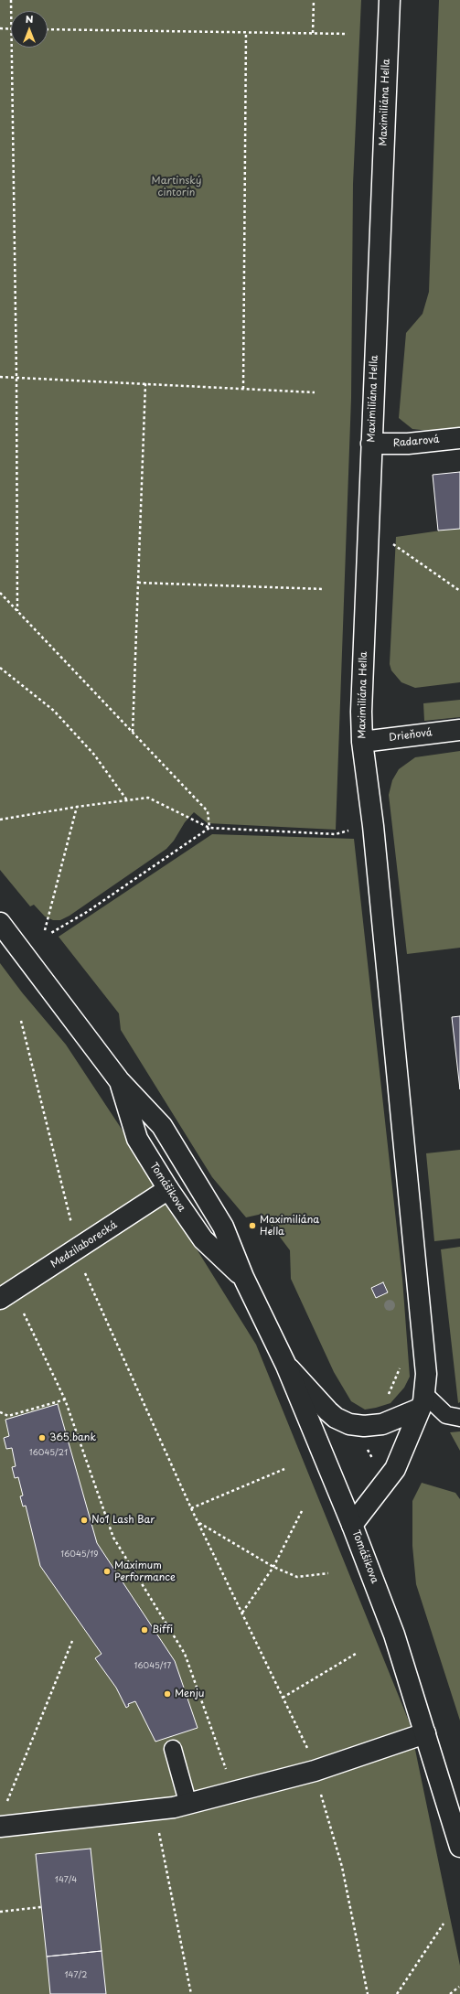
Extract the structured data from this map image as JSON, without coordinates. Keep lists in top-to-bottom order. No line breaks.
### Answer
{"streets":{"street":["Maximiliána Hella","Radarová","Drieňová","Tomášikova","Medzilaborecká"]},"crossings":[["Maximiliána Hella","Radarová"],["Maximiliána Hella","Drieňová"],["Maximiliána Hella","Tomášikova"],["Tomášikova","Medzilaborecká"]],"parks":["Martinský cintorín"],"places":["Maximiliána Hella","365.bank","No1 Lash Bar","Maximum Performance","Biffi","Menju"],"house_numbers":["16045/21","16045/19","16045/17","147/4","147/2"],"north":"top"}
